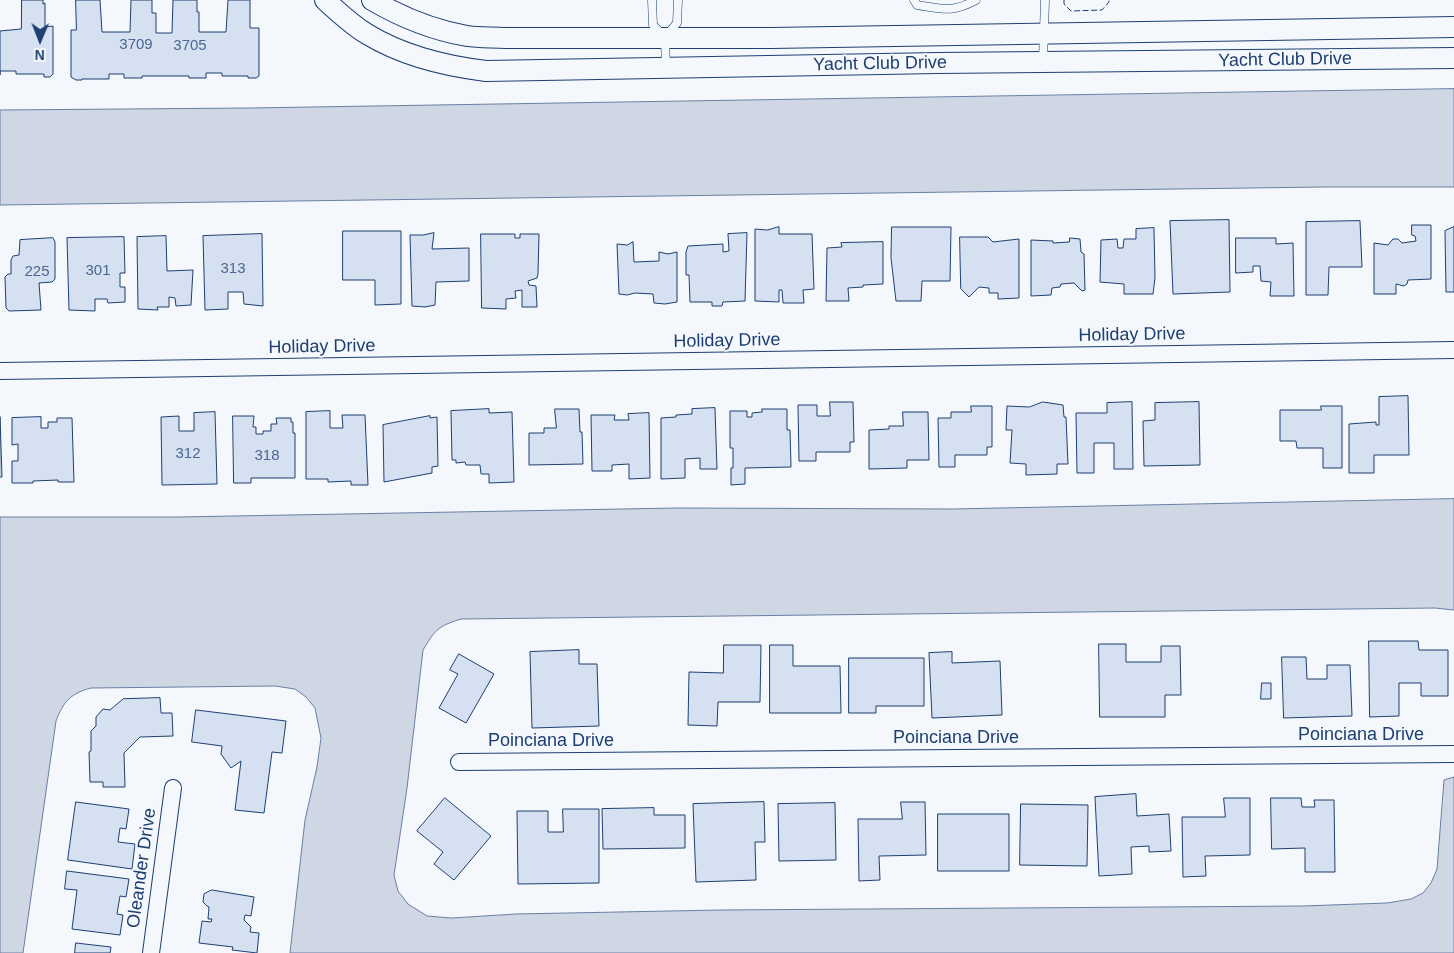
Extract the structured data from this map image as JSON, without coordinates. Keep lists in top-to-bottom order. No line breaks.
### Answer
{"streets":{"street":["Yacht Club Drive","Holiday Drive","Poinciana Drive","Oleander Drive"]},"house_numbers":["3709","3705","313","301","225","312","318"],"north":"bottom"}
